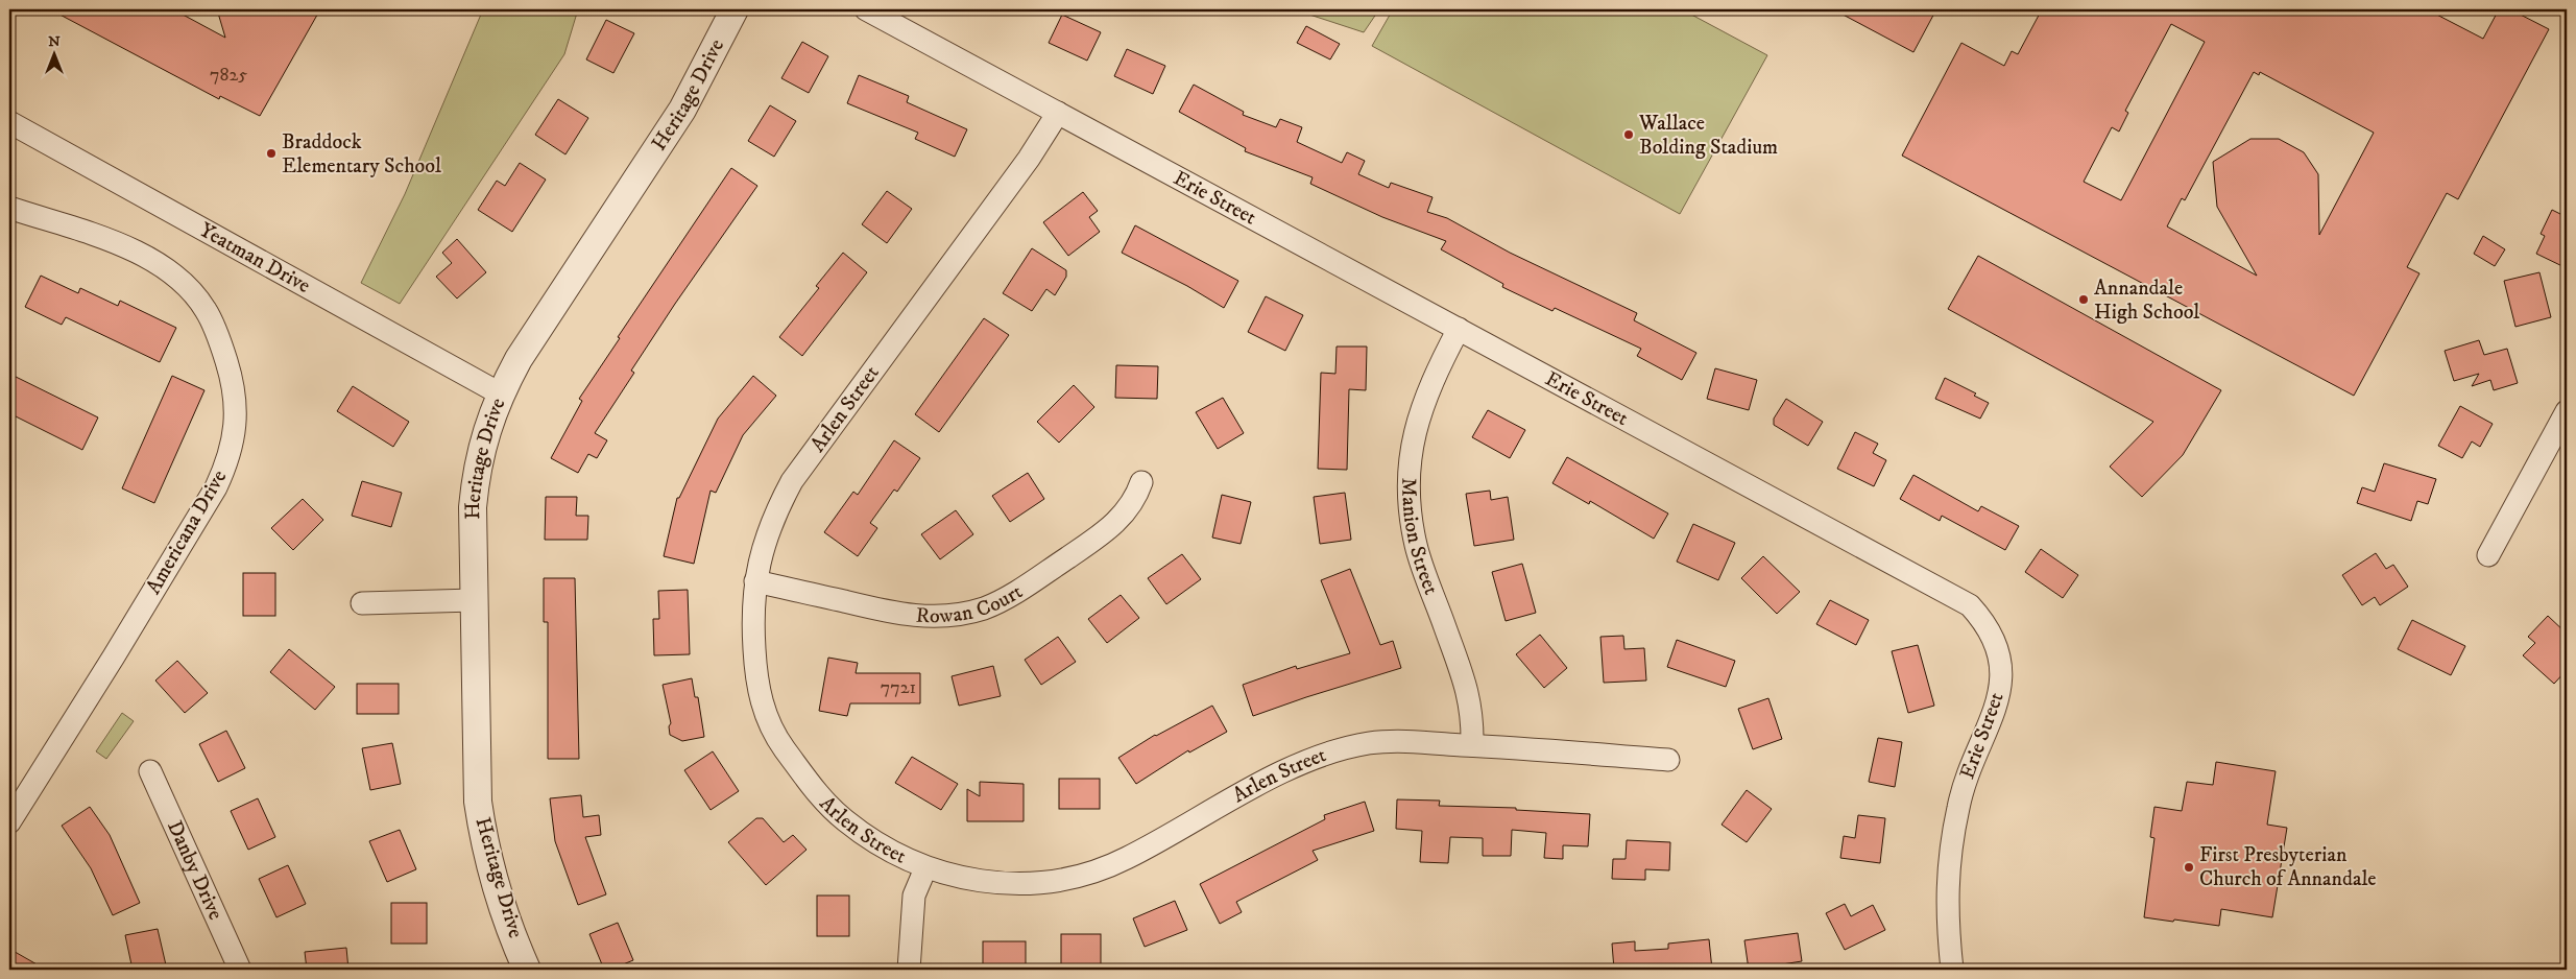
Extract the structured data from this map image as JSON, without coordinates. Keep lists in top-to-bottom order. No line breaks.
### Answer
{"streets":{"street":["Heritage Drive","Erie Street","Yeatman Drive","Arlen Street","Americana Drive","Manion Street","Rowan Court","Danby Drive"]},"crossings":[["Heritage Drive","Yeatman Drive"],["Erie Street","Arlen Street"],["Erie Street","Manion Street"],["Arlen Street","Manion Street"],["Arlen Street","Rowan Court"]],"places":["Wallace Bolding Stadium","Braddock Elementary School","Annandale High School","First Presbyterian Church of Annandale"],"house_numbers":["7825","7721"],"north":"top"}
